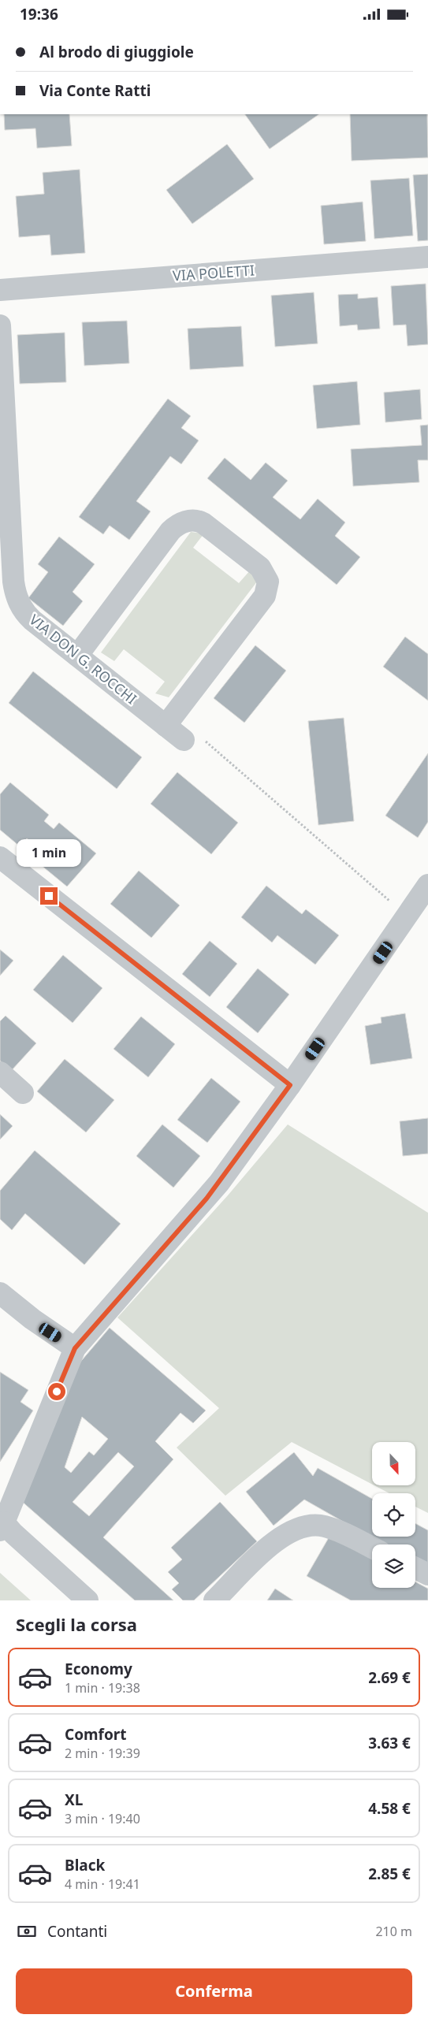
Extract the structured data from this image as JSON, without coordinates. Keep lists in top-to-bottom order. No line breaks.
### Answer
{"streets":{"street":["VIA POLETTI","VIA DON G. ROCCHI"]},"north":"bottom","page":{"status":"19:36","banner":["Al brodo di giuggiole","Via Conte Ratti"],"bubble":"1 min","heading":"Scegli la corsa","list":[{"name":"Economy","note":"1 min · 19:38","value":"2.69 €"},{"name":"Comfort","note":"2 min · 19:39","value":"3.63 €"},{"name":"XL","note":"3 min · 19:40","value":"4.58 €"},{"name":"Black","note":"4 min · 19:41","value":"2.85 €"}],"pay":["Contanti","210 m"],"buttons":"Conferma"}}
